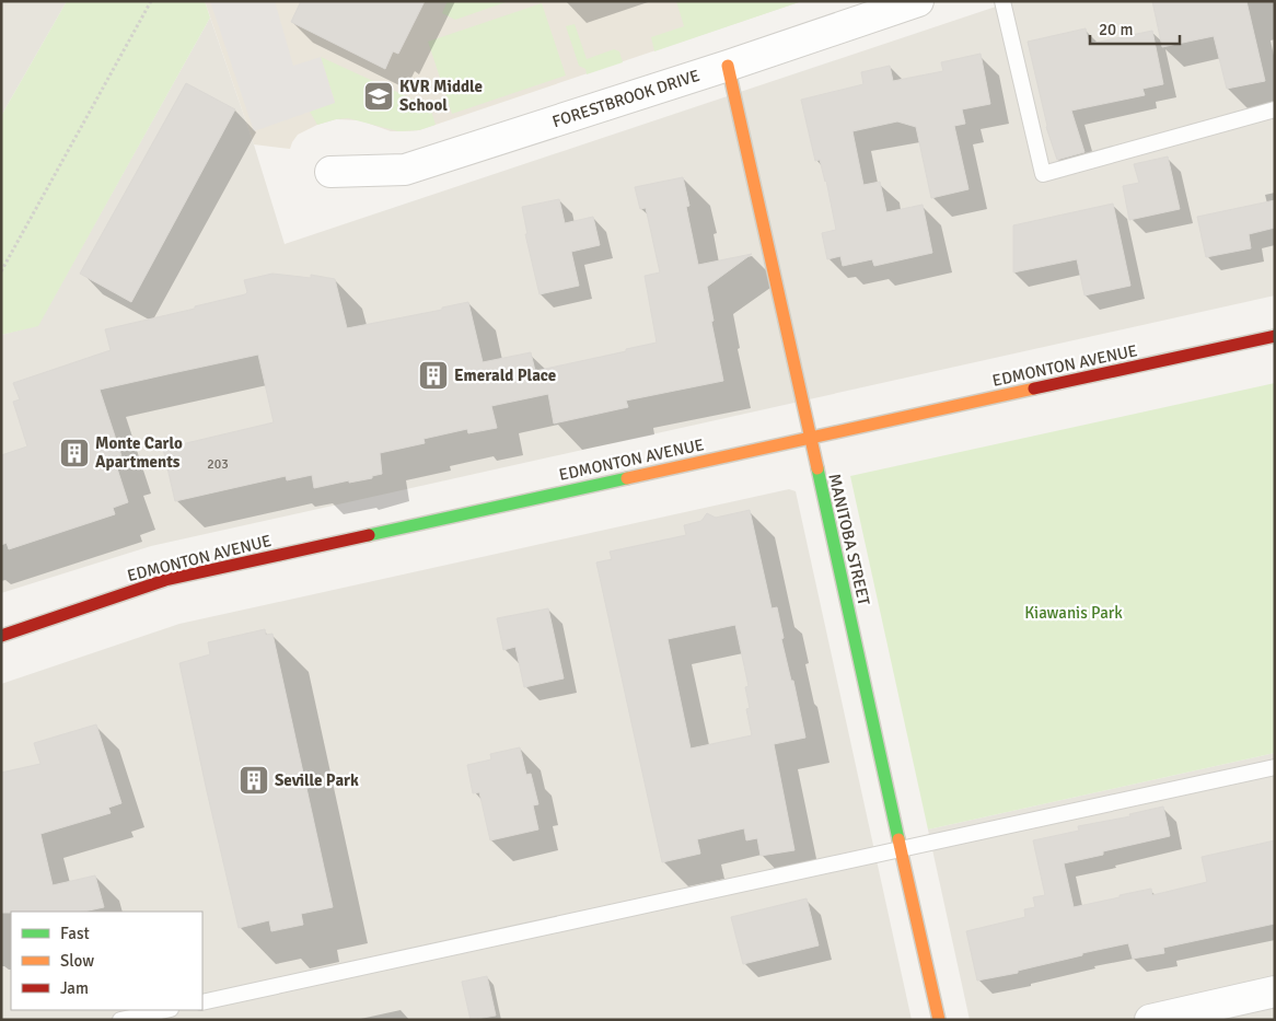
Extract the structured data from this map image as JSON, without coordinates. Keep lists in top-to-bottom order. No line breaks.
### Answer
{"streets":{"street":["FORESTBROOK DRIVE","EDMONTON AVENUE","MANITOBA STREET"]},"crossings":[["FORESTBROOK DRIVE","MANITOBA STREET"],["EDMONTON AVENUE","MANITOBA STREET"]],"parks":["Kiawanis Park"],"places":{"school or university":["KVR Middle School"],"building":["Emerald Place","Monte Carlo Apartments","Seville Park"]},"house_numbers":["203"],"legend":["Fast","Slow","Jam"],"scale_bar":"20 m"}
